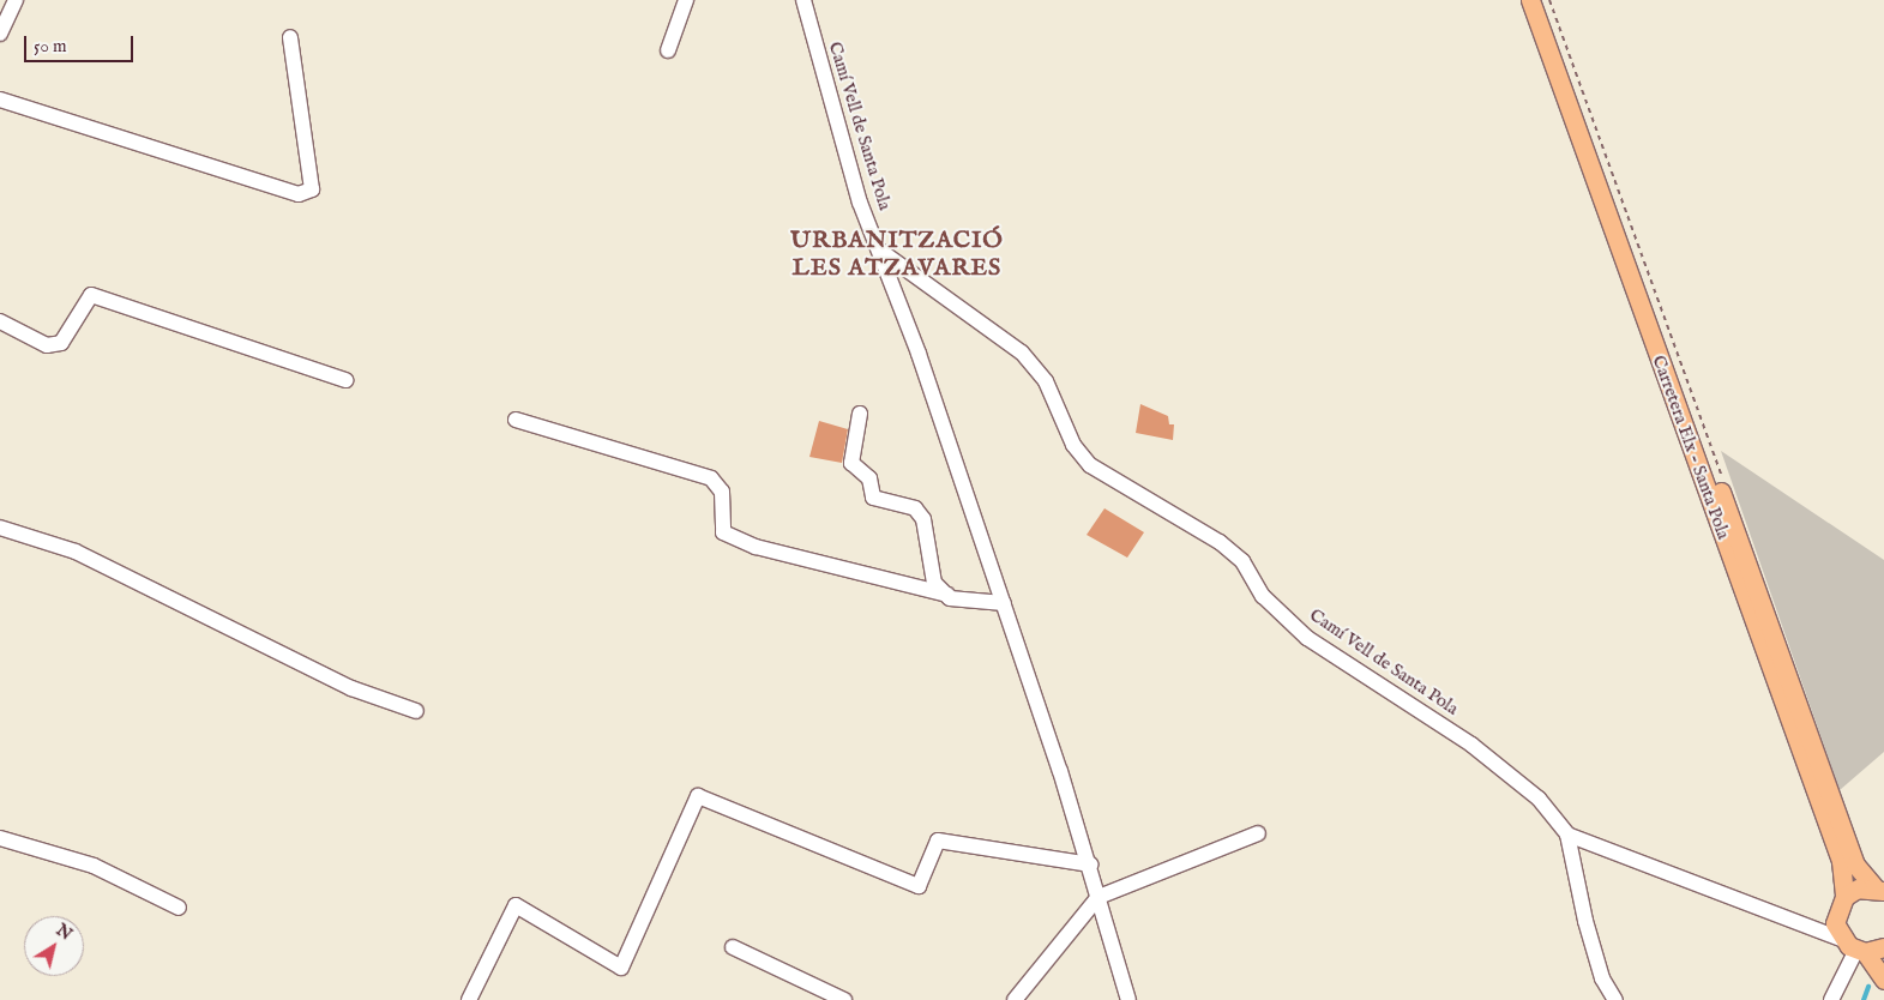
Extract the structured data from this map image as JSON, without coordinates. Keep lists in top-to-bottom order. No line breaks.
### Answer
{"streets":{"main road":["Carretera Elx - Santa Pola"],"street":["Camí Vell de Santa Pola"]},"districts":["URBANITZACIÓ LES ATZAVARES"],"scale_bar":"50 m","north":"top right"}
